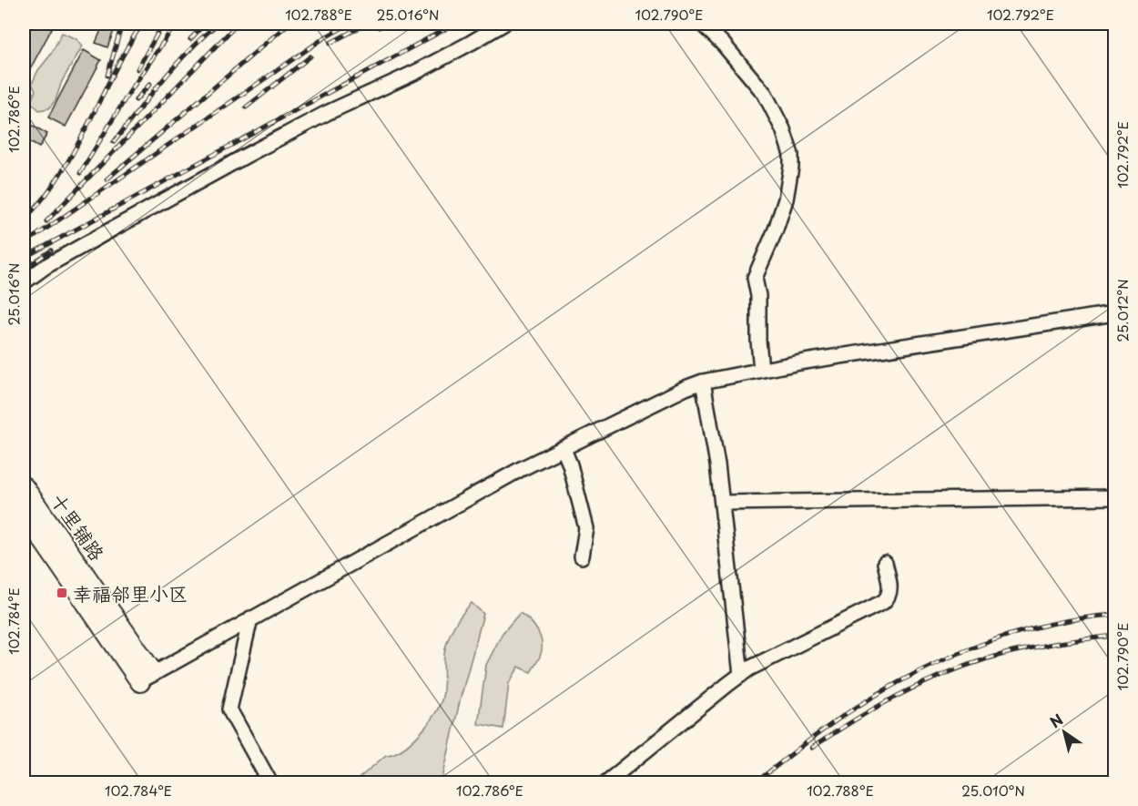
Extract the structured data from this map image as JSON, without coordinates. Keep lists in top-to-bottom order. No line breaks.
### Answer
{"streets":{"main road":["十里铺路"]},"places":{"transit":["幸福邻里小区"]},"north":"top left","coordinates":["102.788°E","25.016°N","102.790°E","102.792°E","102.786°E","25.012°N","102.784°E","25.010°N"]}
